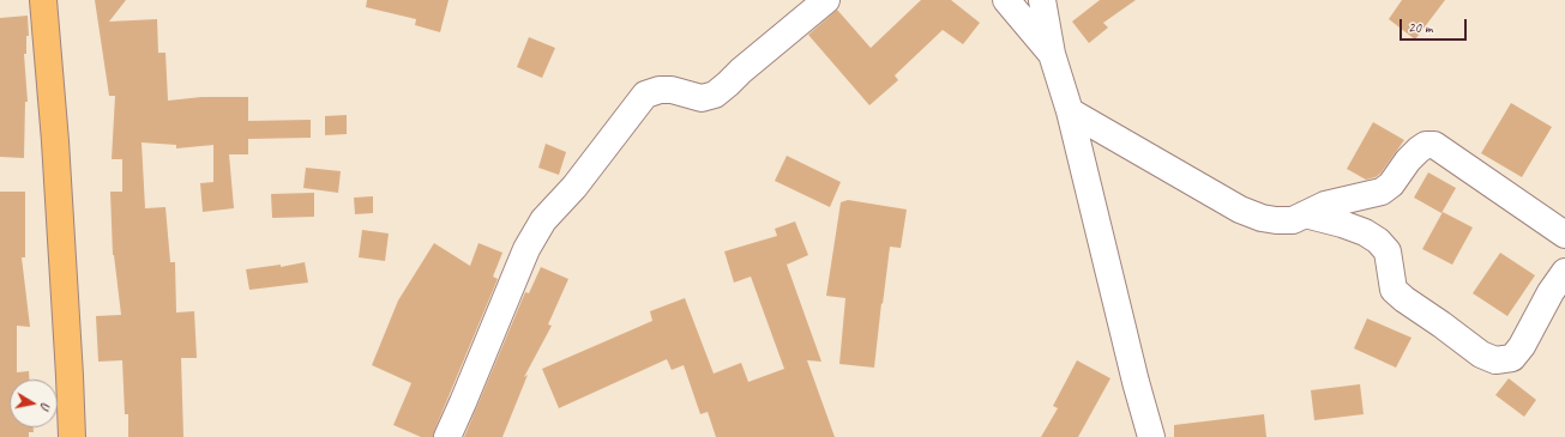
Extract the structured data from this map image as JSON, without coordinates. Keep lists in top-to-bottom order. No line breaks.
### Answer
{"scale_bar":"20 m","north":"right"}
